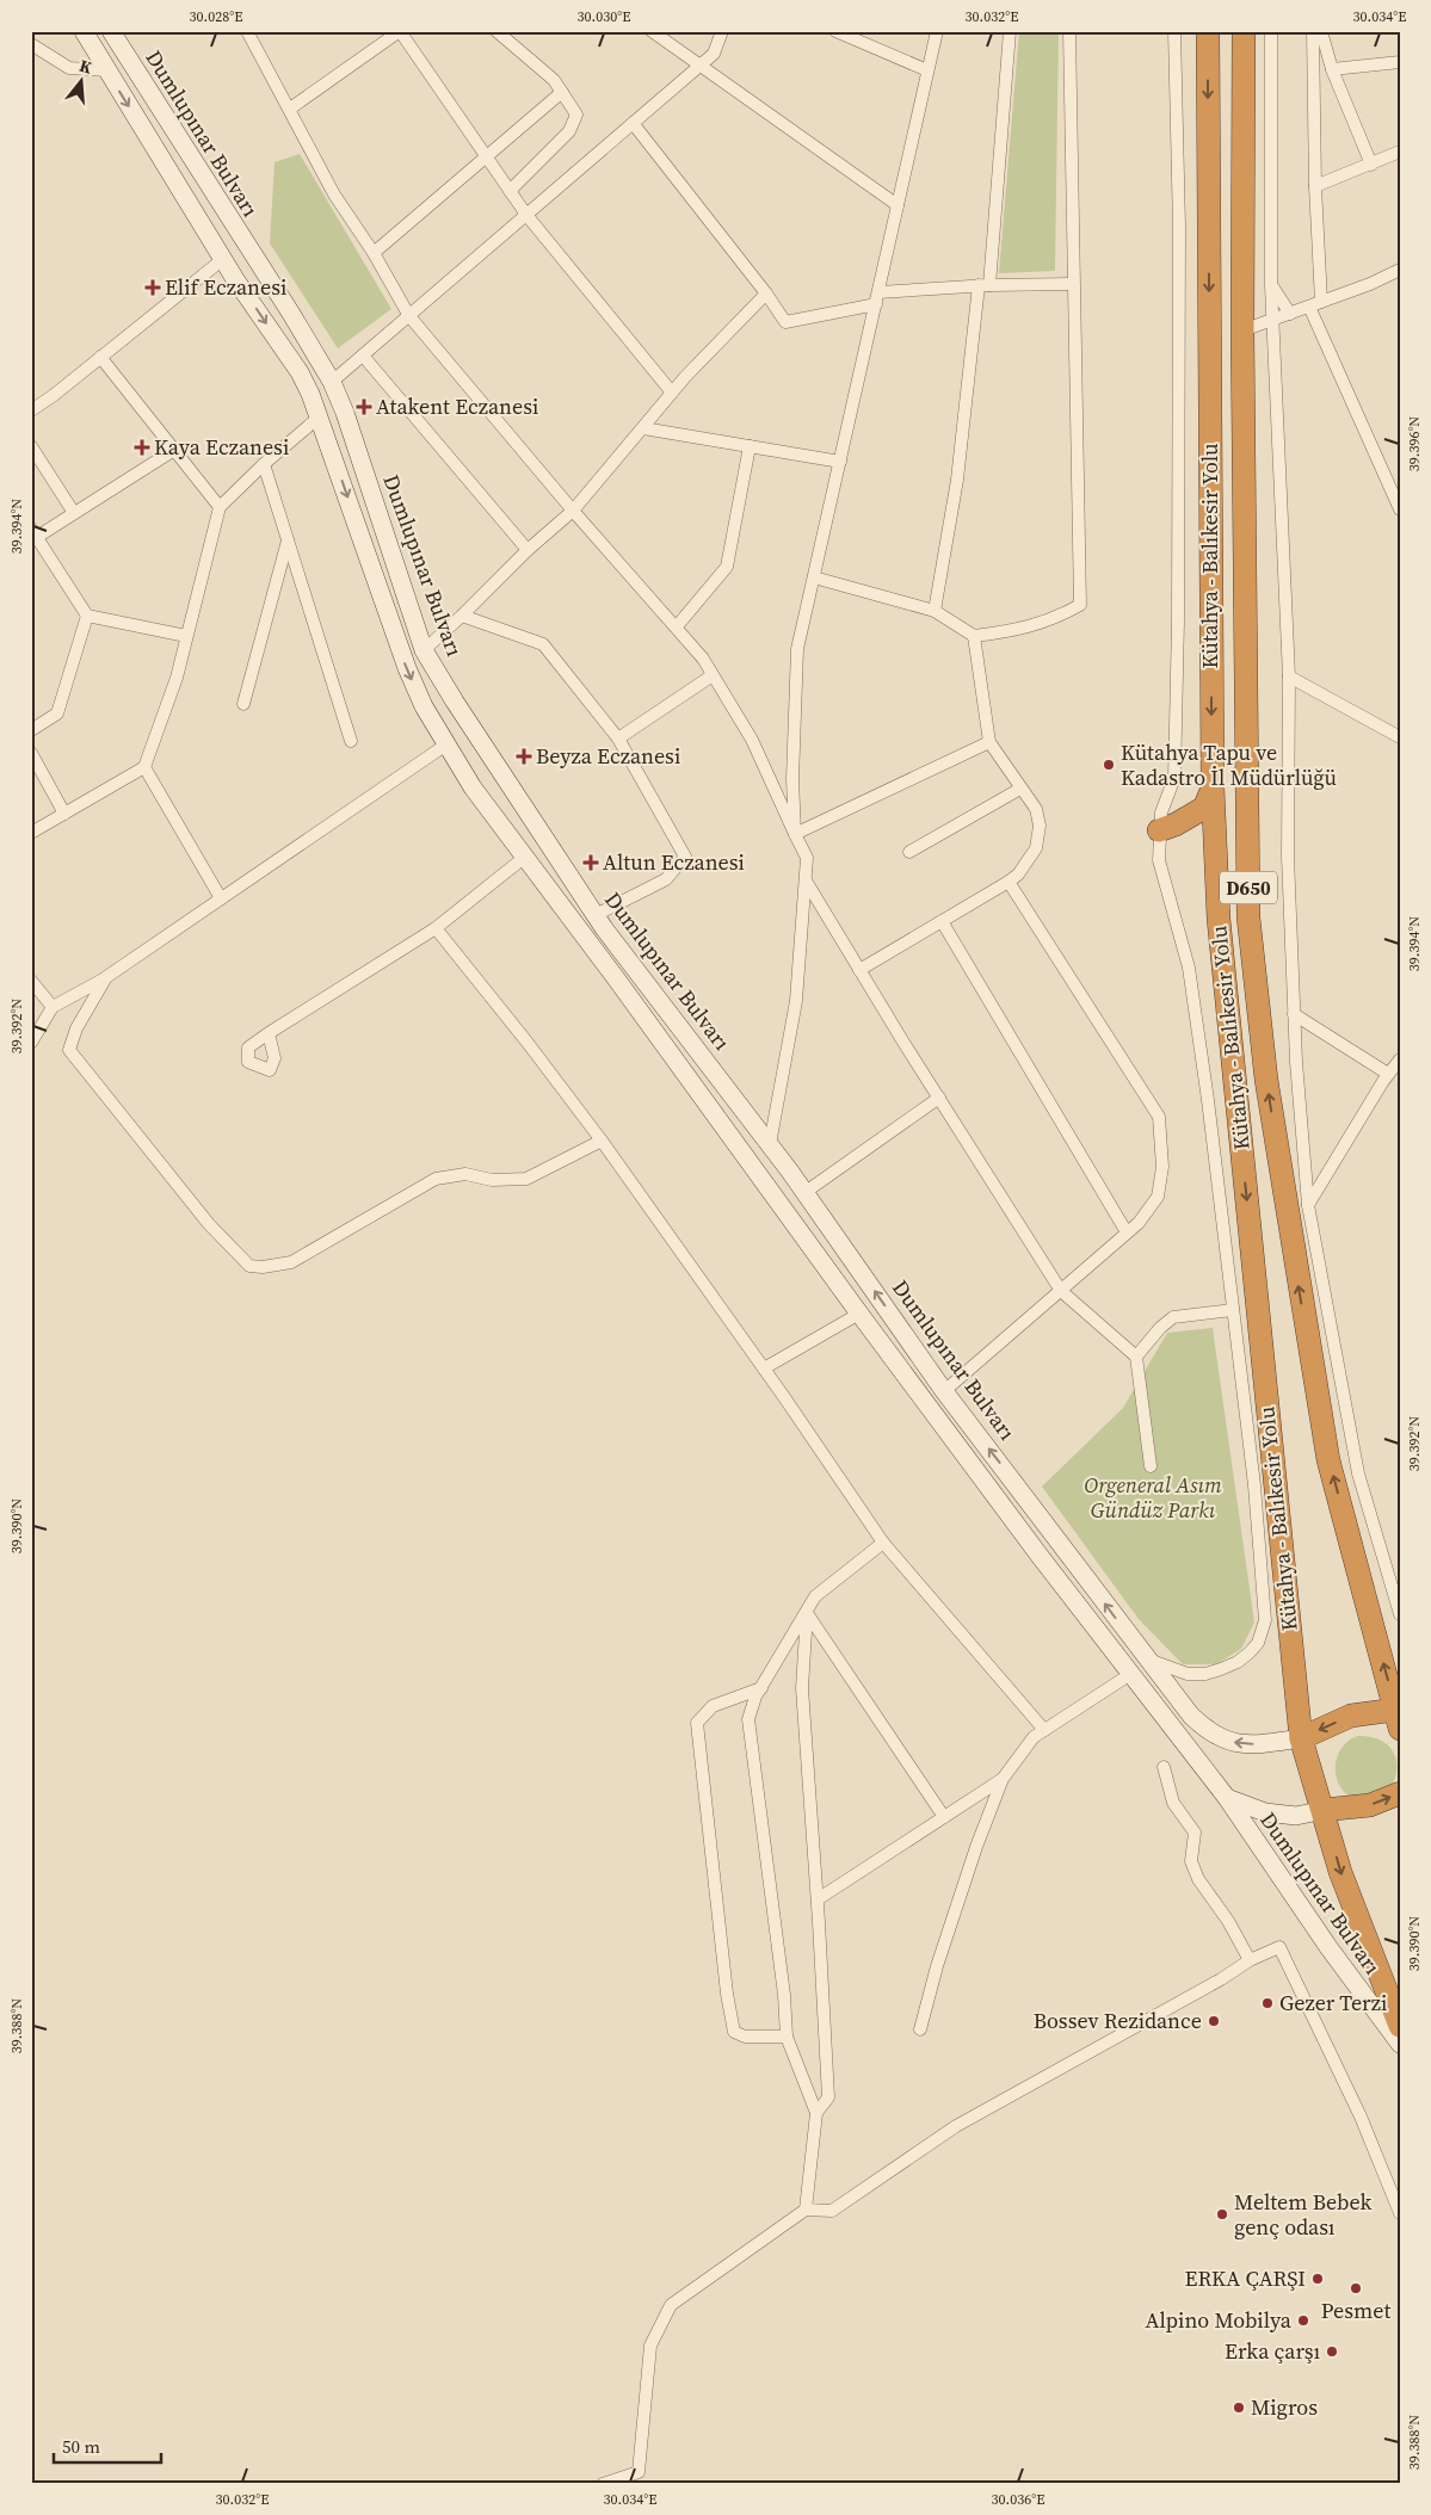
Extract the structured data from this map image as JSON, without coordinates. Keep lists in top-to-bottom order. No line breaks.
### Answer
{"streets":{"highway":["Kütahya - Balıkesir Yolu","D650"],"main road":["Dumlupınar Bulvarı"]},"crossings":[["Dumlupınar Bulvarı","Kütahya - Balıkesir Yolu"]],"parks":["Orgeneral Asım Gündüz Parkı"],"places":{"health":["Elif Eczanesi","Atakent Eczanesi","Kaya Eczanesi","Beyza Eczanesi","Altun Eczanesi"],"other":["Kütahya Tapu ve Kadastro İl Müdürlüğü","Gezer Terzi","Bossev Rezidance","Meltem Bebek genç odası","ERKA ÇARŞI","Pesmet","Alpino Mobilya","Erka çarşı","Migros"]},"scale_bar":"50 m","north":"top","coordinates":["30.028°E","30.030°E","30.032°E","30.034°E","39.396°N","39.394°N","39.392°N","39.390°N","39.388°N","30.036°E"]}
